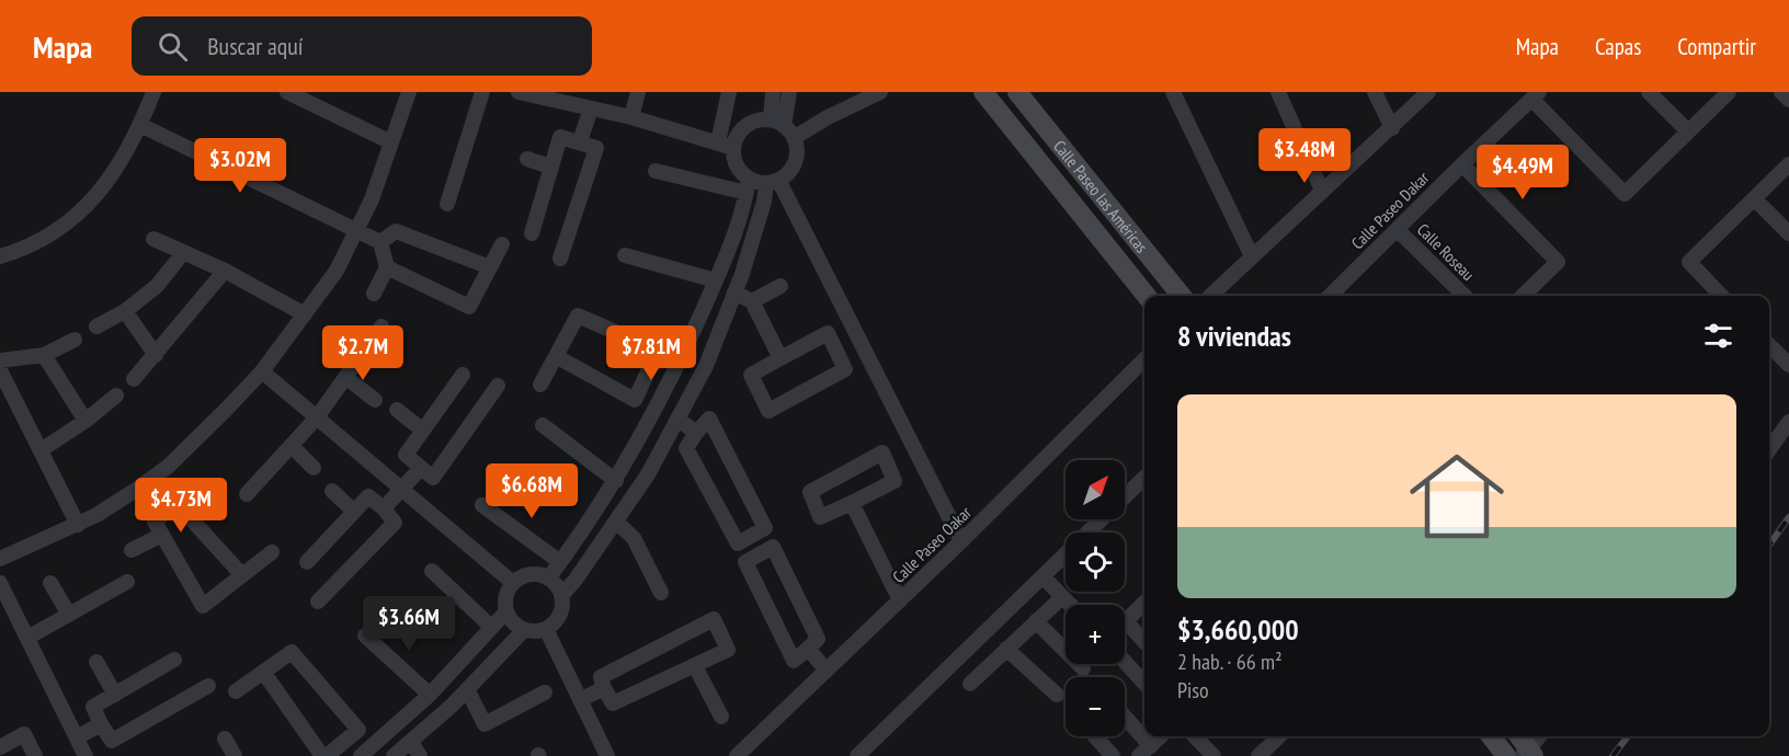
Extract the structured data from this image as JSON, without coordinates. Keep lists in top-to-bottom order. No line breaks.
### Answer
{"streets":{"street":["Calle Paseo las Américas","Calle Paseo Dakar","Calle Roseau","Calle Paseo Oakar"]},"crossings":[["Calle Paseo Dakar","Calle Roseau"]],"north":"top right","page":{"header":"Mapa","search":"Buscar aquí","nav":["Mapa","Capas","Compartir"],"price":["$3.48M","$3.02M","$4.49M","$2.7M","$7.81M","$6.68M","$4.73M","$3.66M"],"heading":"8 viviendas","list":[{"name":"$3,660,000","note":"2 hab. · 66 m² · Piso"}],"map_buttons":["+","−"]}}
